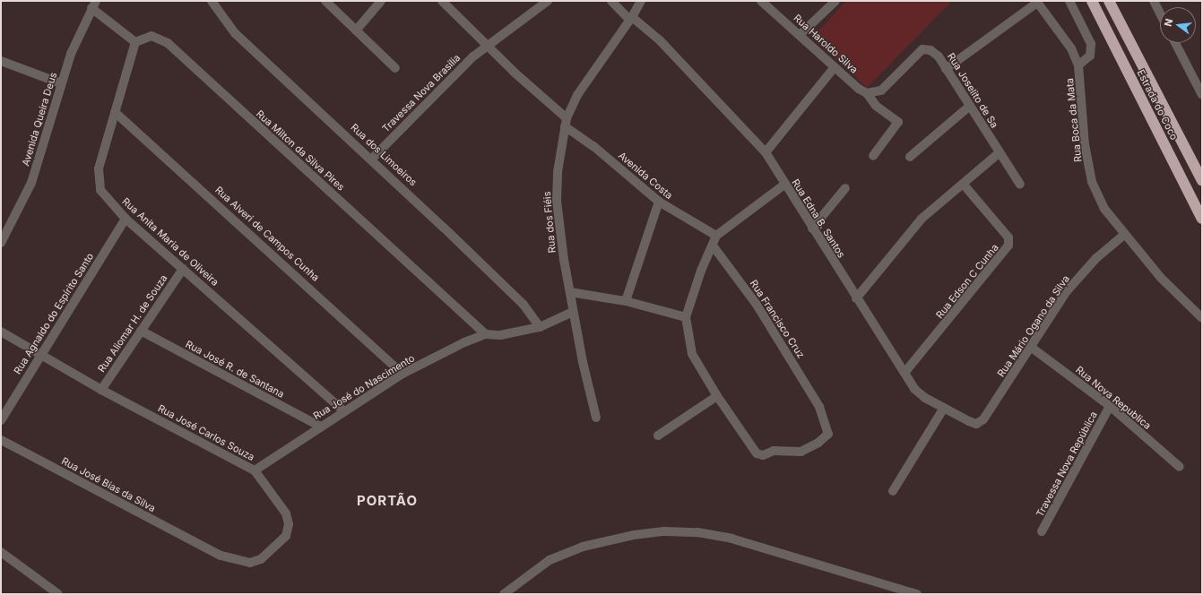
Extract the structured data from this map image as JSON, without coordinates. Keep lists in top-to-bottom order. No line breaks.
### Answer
{"streets":{"highway":["Estrada do Coco"],"street":["Rua Haroldo Silva","Rua Joselito de Sa","Travessa Nova Brasília","Avenida Queira Deus","Rua Boca da Mata","Rua Milton da Silva Pires","Rua dos Limoeiros","Avenida Costa","Rua Edna B. Santos","Rua dos Fiéis","Rua Alveri de Campos Cunha","Rua Anita Maria de Oliveira","Rua Edson C Cunha","Rua Agnaldo do Espírito Santo","Rua Francisco Cruz","Rua Aliomar H. de Souza","Rua Mário Ogano da Silva","Rua José R. de Santana","Rua José do Nascimento","Rua Nova Republica","Rua José Carlos Souza","Travessa Nova República","Rua José Bias da Silva"]},"crossings":[["Rua Haroldo Silva","Rua Joselito de Sa"],["Travessa Nova Brasília","Rua dos Limoeiros"],["Travessa Nova Brasília","Avenida Costa"],["Rua Boca da Mata","Rua Mário Ogano da Silva"],["Rua Milton da Silva Pires","Rua Anita Maria de Oliveira"],["Rua Milton da Silva Pires","Rua José do Nascimento"],["Rua dos Limoeiros","Rua José do Nascimento"],["Avenida Costa","Rua dos Fiéis"],["Rua Edna B. Santos","Rua dos Fiéis"],["Rua Edna B. Santos","Rua Edson C Cunha"],["Rua Edna B. Santos","Rua Mário Ogano da Silva"],["Rua dos Fiéis","Rua José do Nascimento"],["Rua Alveri de Campos Cunha","Rua Anita Maria de Oliveira"],["Rua Alveri de Campos Cunha","Rua José do Nascimento"],["Rua Anita Maria de Oliveira","Rua Agnaldo do Espírito Santo"],["Rua Anita Maria de Oliveira","Rua Aliomar H. de Souza"],["Rua Anita Maria de Oliveira","Rua José do Nascimento"],["Rua Agnaldo do Espírito Santo","Rua José Carlos Souza"],["Rua Aliomar H. de Souza","Rua José R. de Santana"],["Rua Aliomar H. de Souza","Rua José Carlos Souza"],["Rua Mário Ogano da Silva","Rua Nova Republica"],["Rua José R. de Santana","Rua José do Nascimento"],["Rua José do Nascimento","Rua José Carlos Souza"],["Rua Nova Republica","Travessa Nova República"],["Rua José Carlos Souza","Rua José Bias da Silva"]],"districts":["PORTÃO"],"north":"left"}
